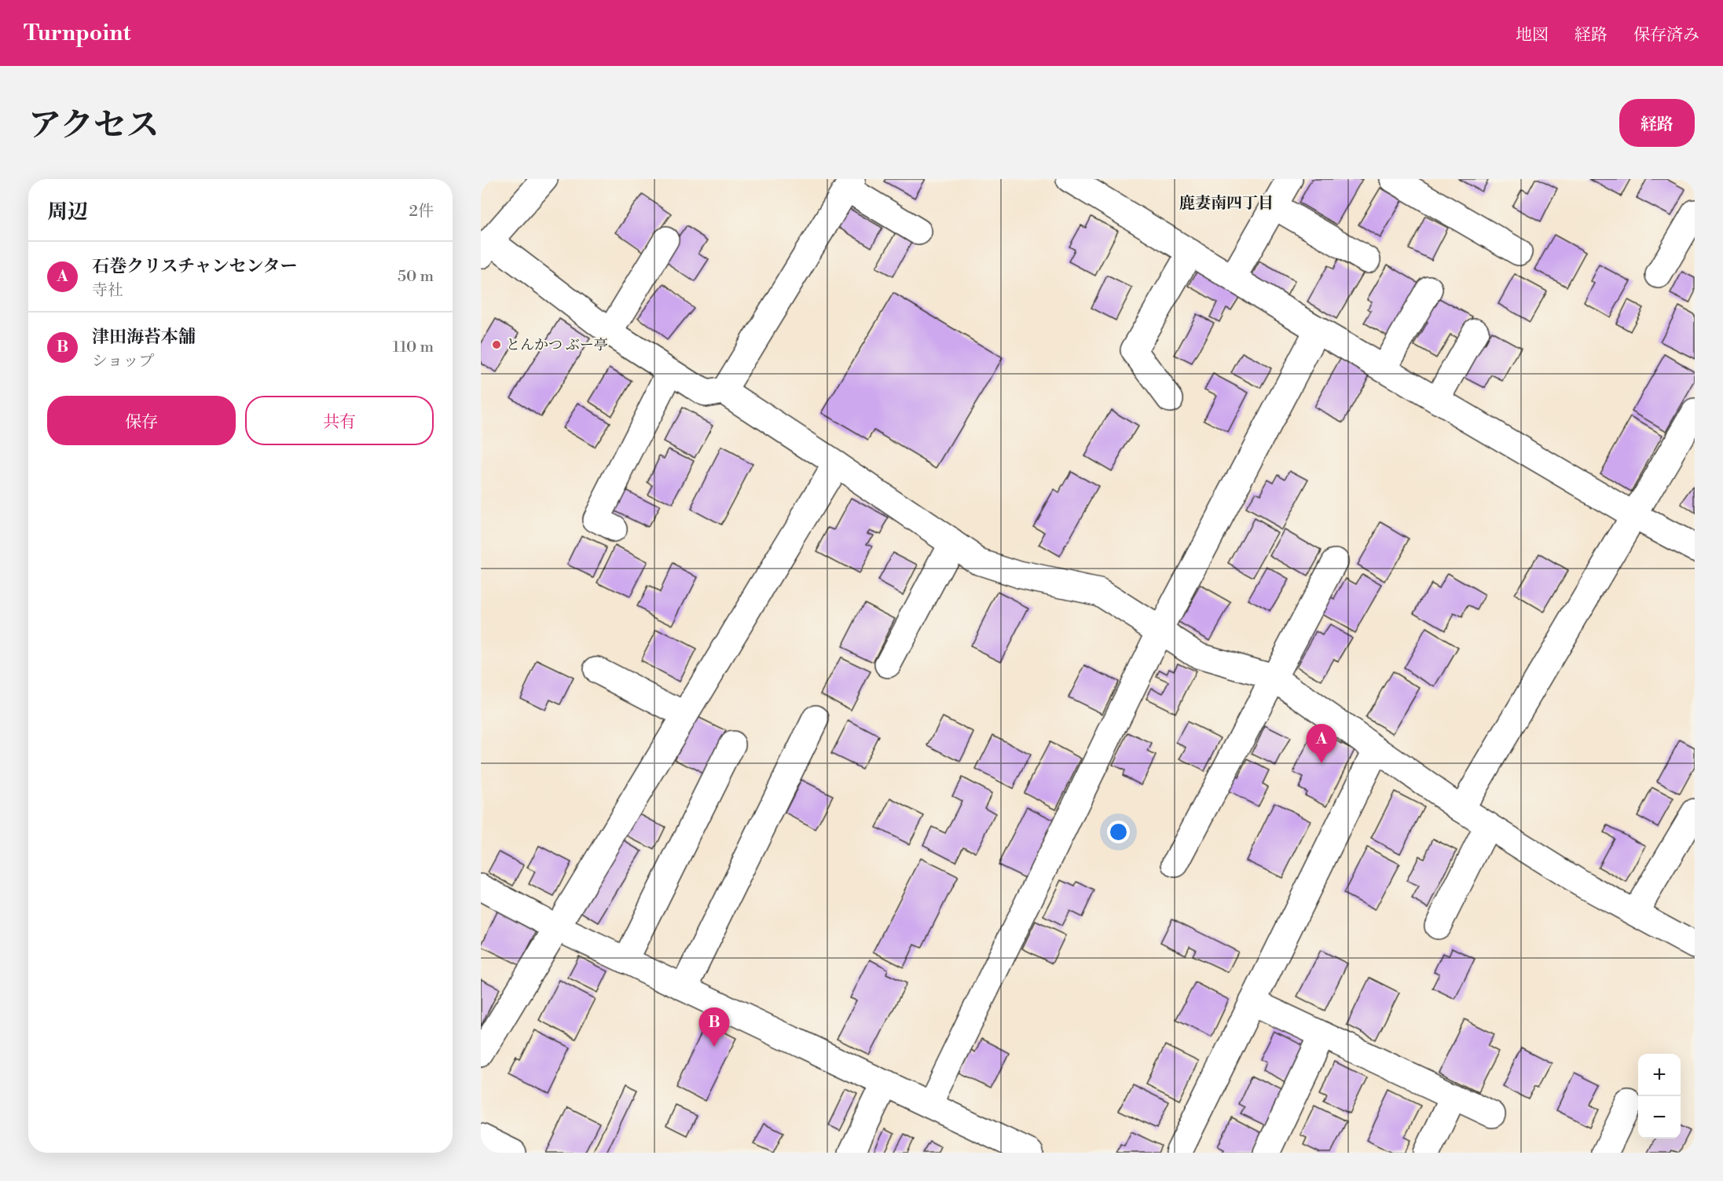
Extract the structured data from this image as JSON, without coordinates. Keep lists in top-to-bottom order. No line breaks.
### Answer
{"districts":["鹿妻南四丁目"],"places":["とんかつ ぶー亭"],"page":{"header":"Turnpoint","nav":["地図","経路","保存済み"],"title":"アクセス","buttons":["経路",["保存","共有"]],"heading":["周辺","2件"],"list":[{"mark":"A","name":"石巻クリスチャンセンター","note":"寺社","value":"50 m"},{"mark":"B","name":"津田海苔本舗","note":"ショップ","value":"110 m"}],"pins":["A","B"],"map_buttons":["+","−"]}}
